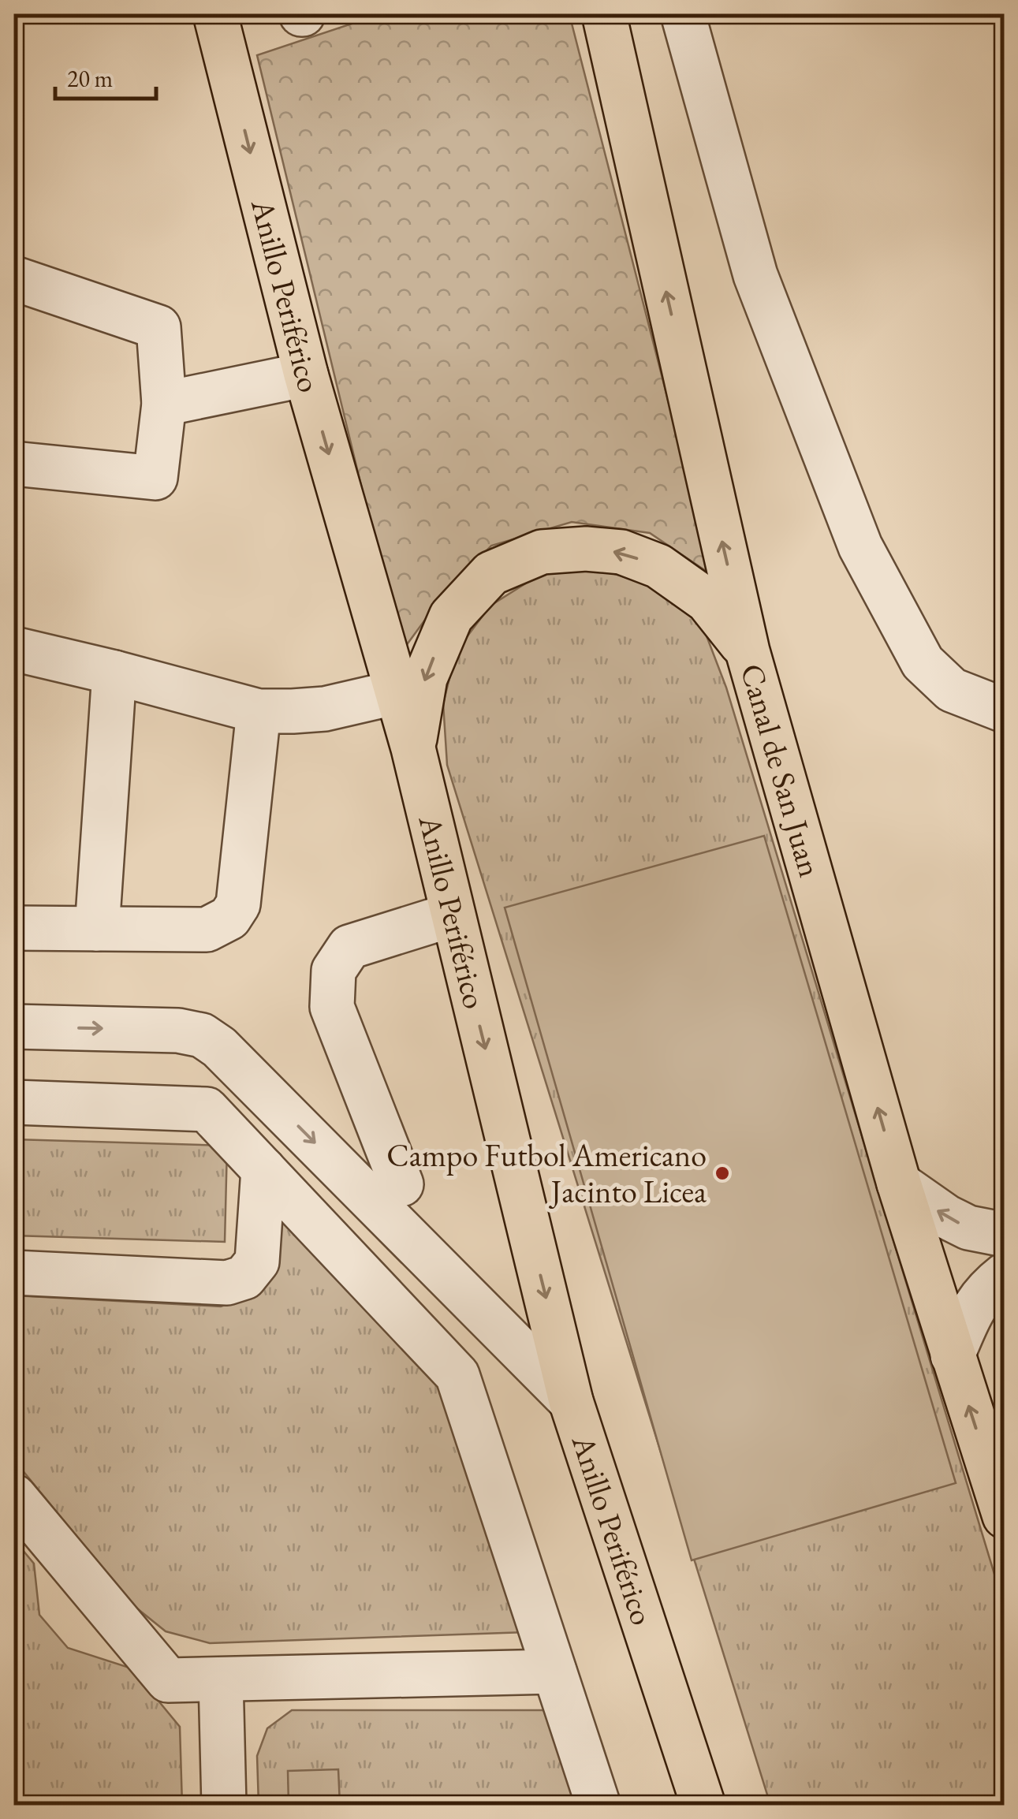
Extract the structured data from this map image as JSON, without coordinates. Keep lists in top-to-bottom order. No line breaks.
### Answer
{"streets":{"main road":["Anillo Periférico","Canal de San Juan"]},"one_way":["Anillo Periférico","Canal de San Juan"],"places":["Campo Futbol Americano Jacinto Licea"],"scale_bar":"20 m"}
